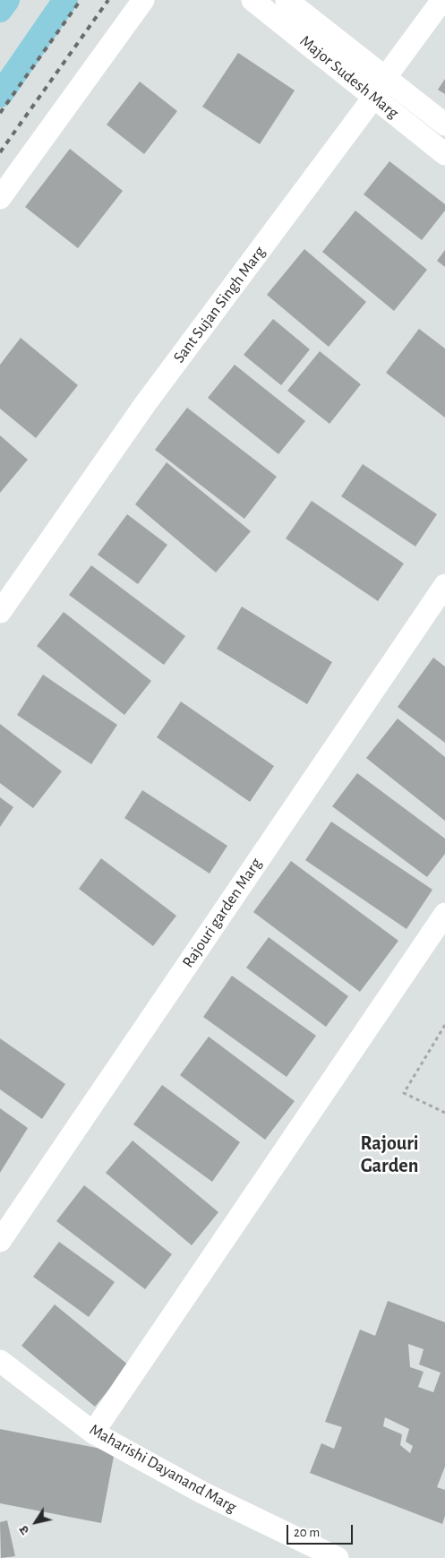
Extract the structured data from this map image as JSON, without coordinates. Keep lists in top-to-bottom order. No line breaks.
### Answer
{"streets":{"street":["Major Sudesh Marg","Sant Sujan Singh Marg","Rajouri garden Marg","Maharishi Dayanand Marg"]},"crossings":[["Major Sudesh Marg","Sant Sujan Singh Marg"]],"districts":["Rajouri Garden"],"scale_bar":"20 m","north":"bottom left"}
